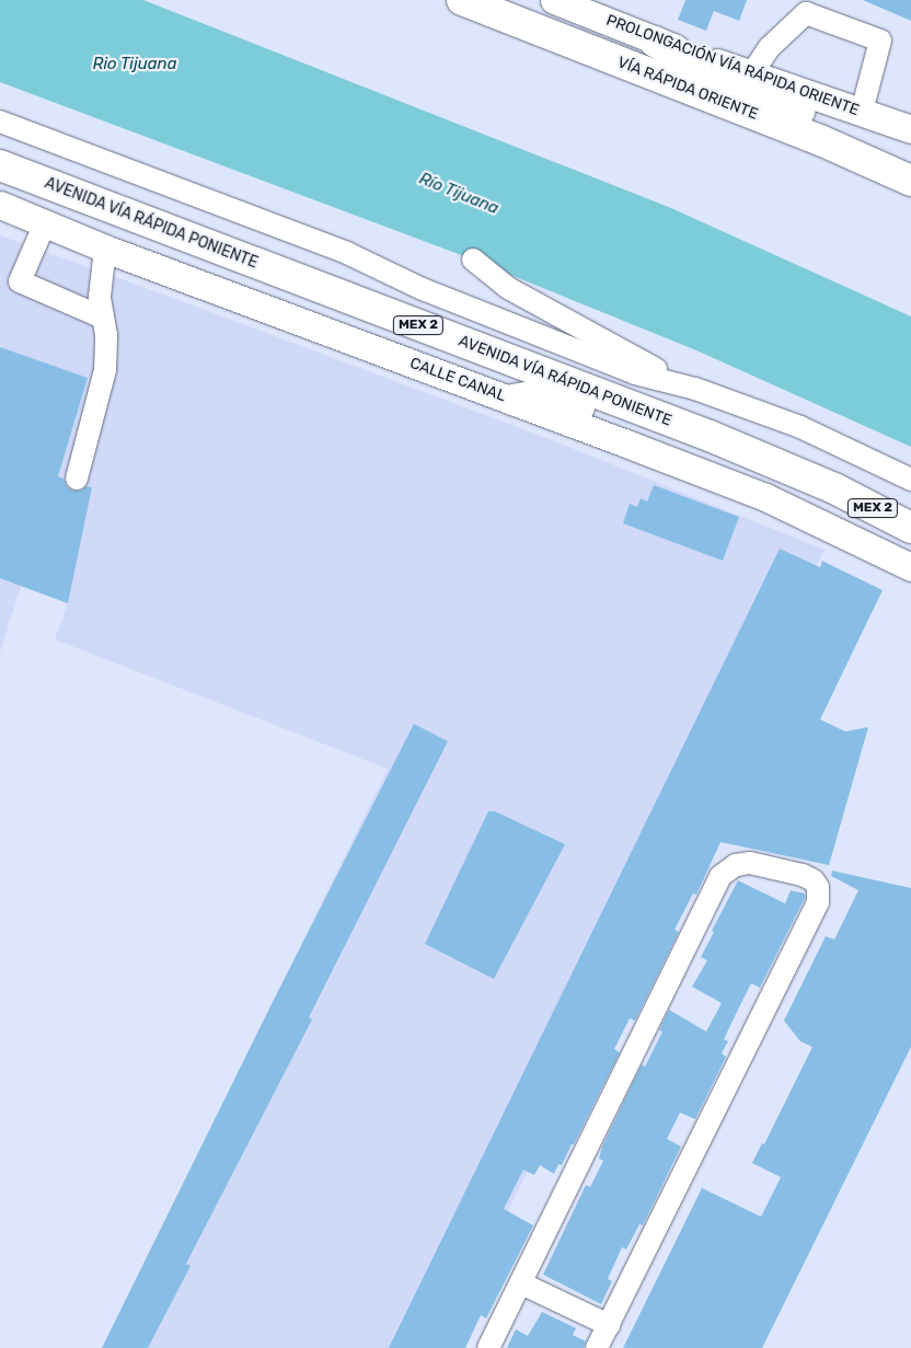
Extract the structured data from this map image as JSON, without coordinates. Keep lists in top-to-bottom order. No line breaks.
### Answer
{"streets":{"highway":["VÍA RÁPIDA ORIENTE","AVENIDA VÍA RÁPIDA PONIENTE","MEX 2"],"main road":["PROLONGACIÓN VÍA RÁPIDA ORIENTE","CALLE CANAL"]},"water":["Rio Tijuana","Río Tijuana"]}
